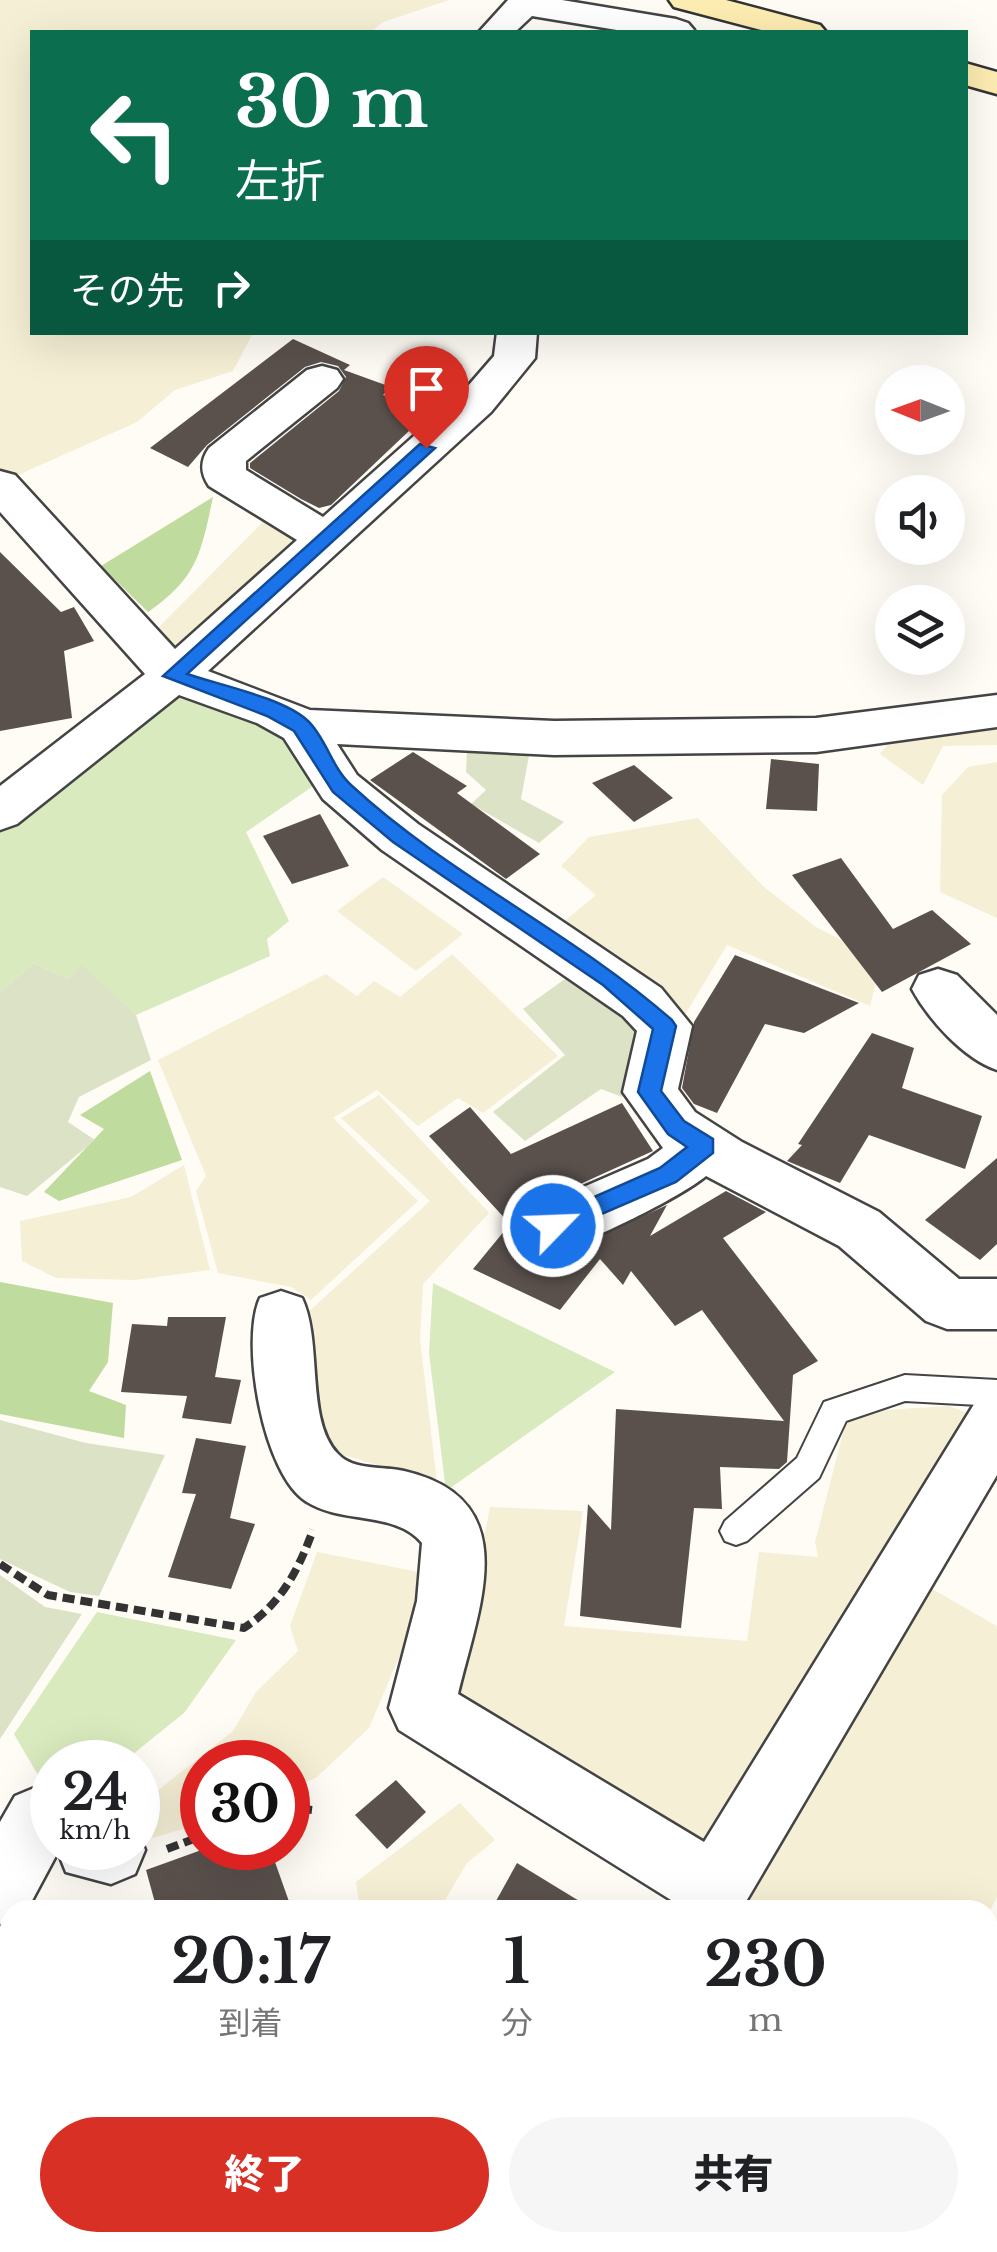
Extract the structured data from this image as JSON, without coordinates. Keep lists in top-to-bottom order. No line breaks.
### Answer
{"north":"left","page":{"turn":["30 m","左折"],"then":"その先","speed":"24 km/h","limit":"30","eta":["20:17","到着","1","分","230","m"],"buttons":["終了","共有"]}}
